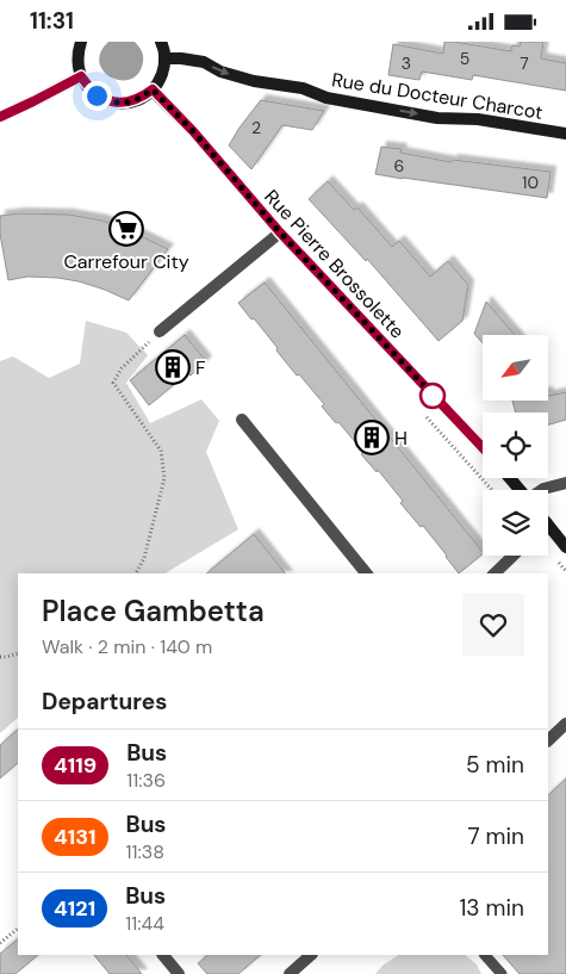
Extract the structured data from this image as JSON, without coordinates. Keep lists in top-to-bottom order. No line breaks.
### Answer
{"streets":{"street":["Rue du Docteur Charcot","Rue Pierre Brossolette"]},"one_way":["Rue du Docteur Charcot"],"places":{"supermarket":["Carrefour City"],"building":["F","H"]},"lines":["bus line 4119"],"house_numbers":["5","3","7","2","6","10"],"north":"bottom left","page":{"status":"11:31","heading":[["Place Gambetta","Walk · 2 min · 140 m"],"Departures"],"list":[{"mark":"4119","name":"Bus","note":"11:36","value":"5 min"},{"mark":"4131","name":"Bus","note":"11:38","value":"7 min"},{"mark":"4121","name":"Bus","note":"11:44","value":"13 min"}]}}
